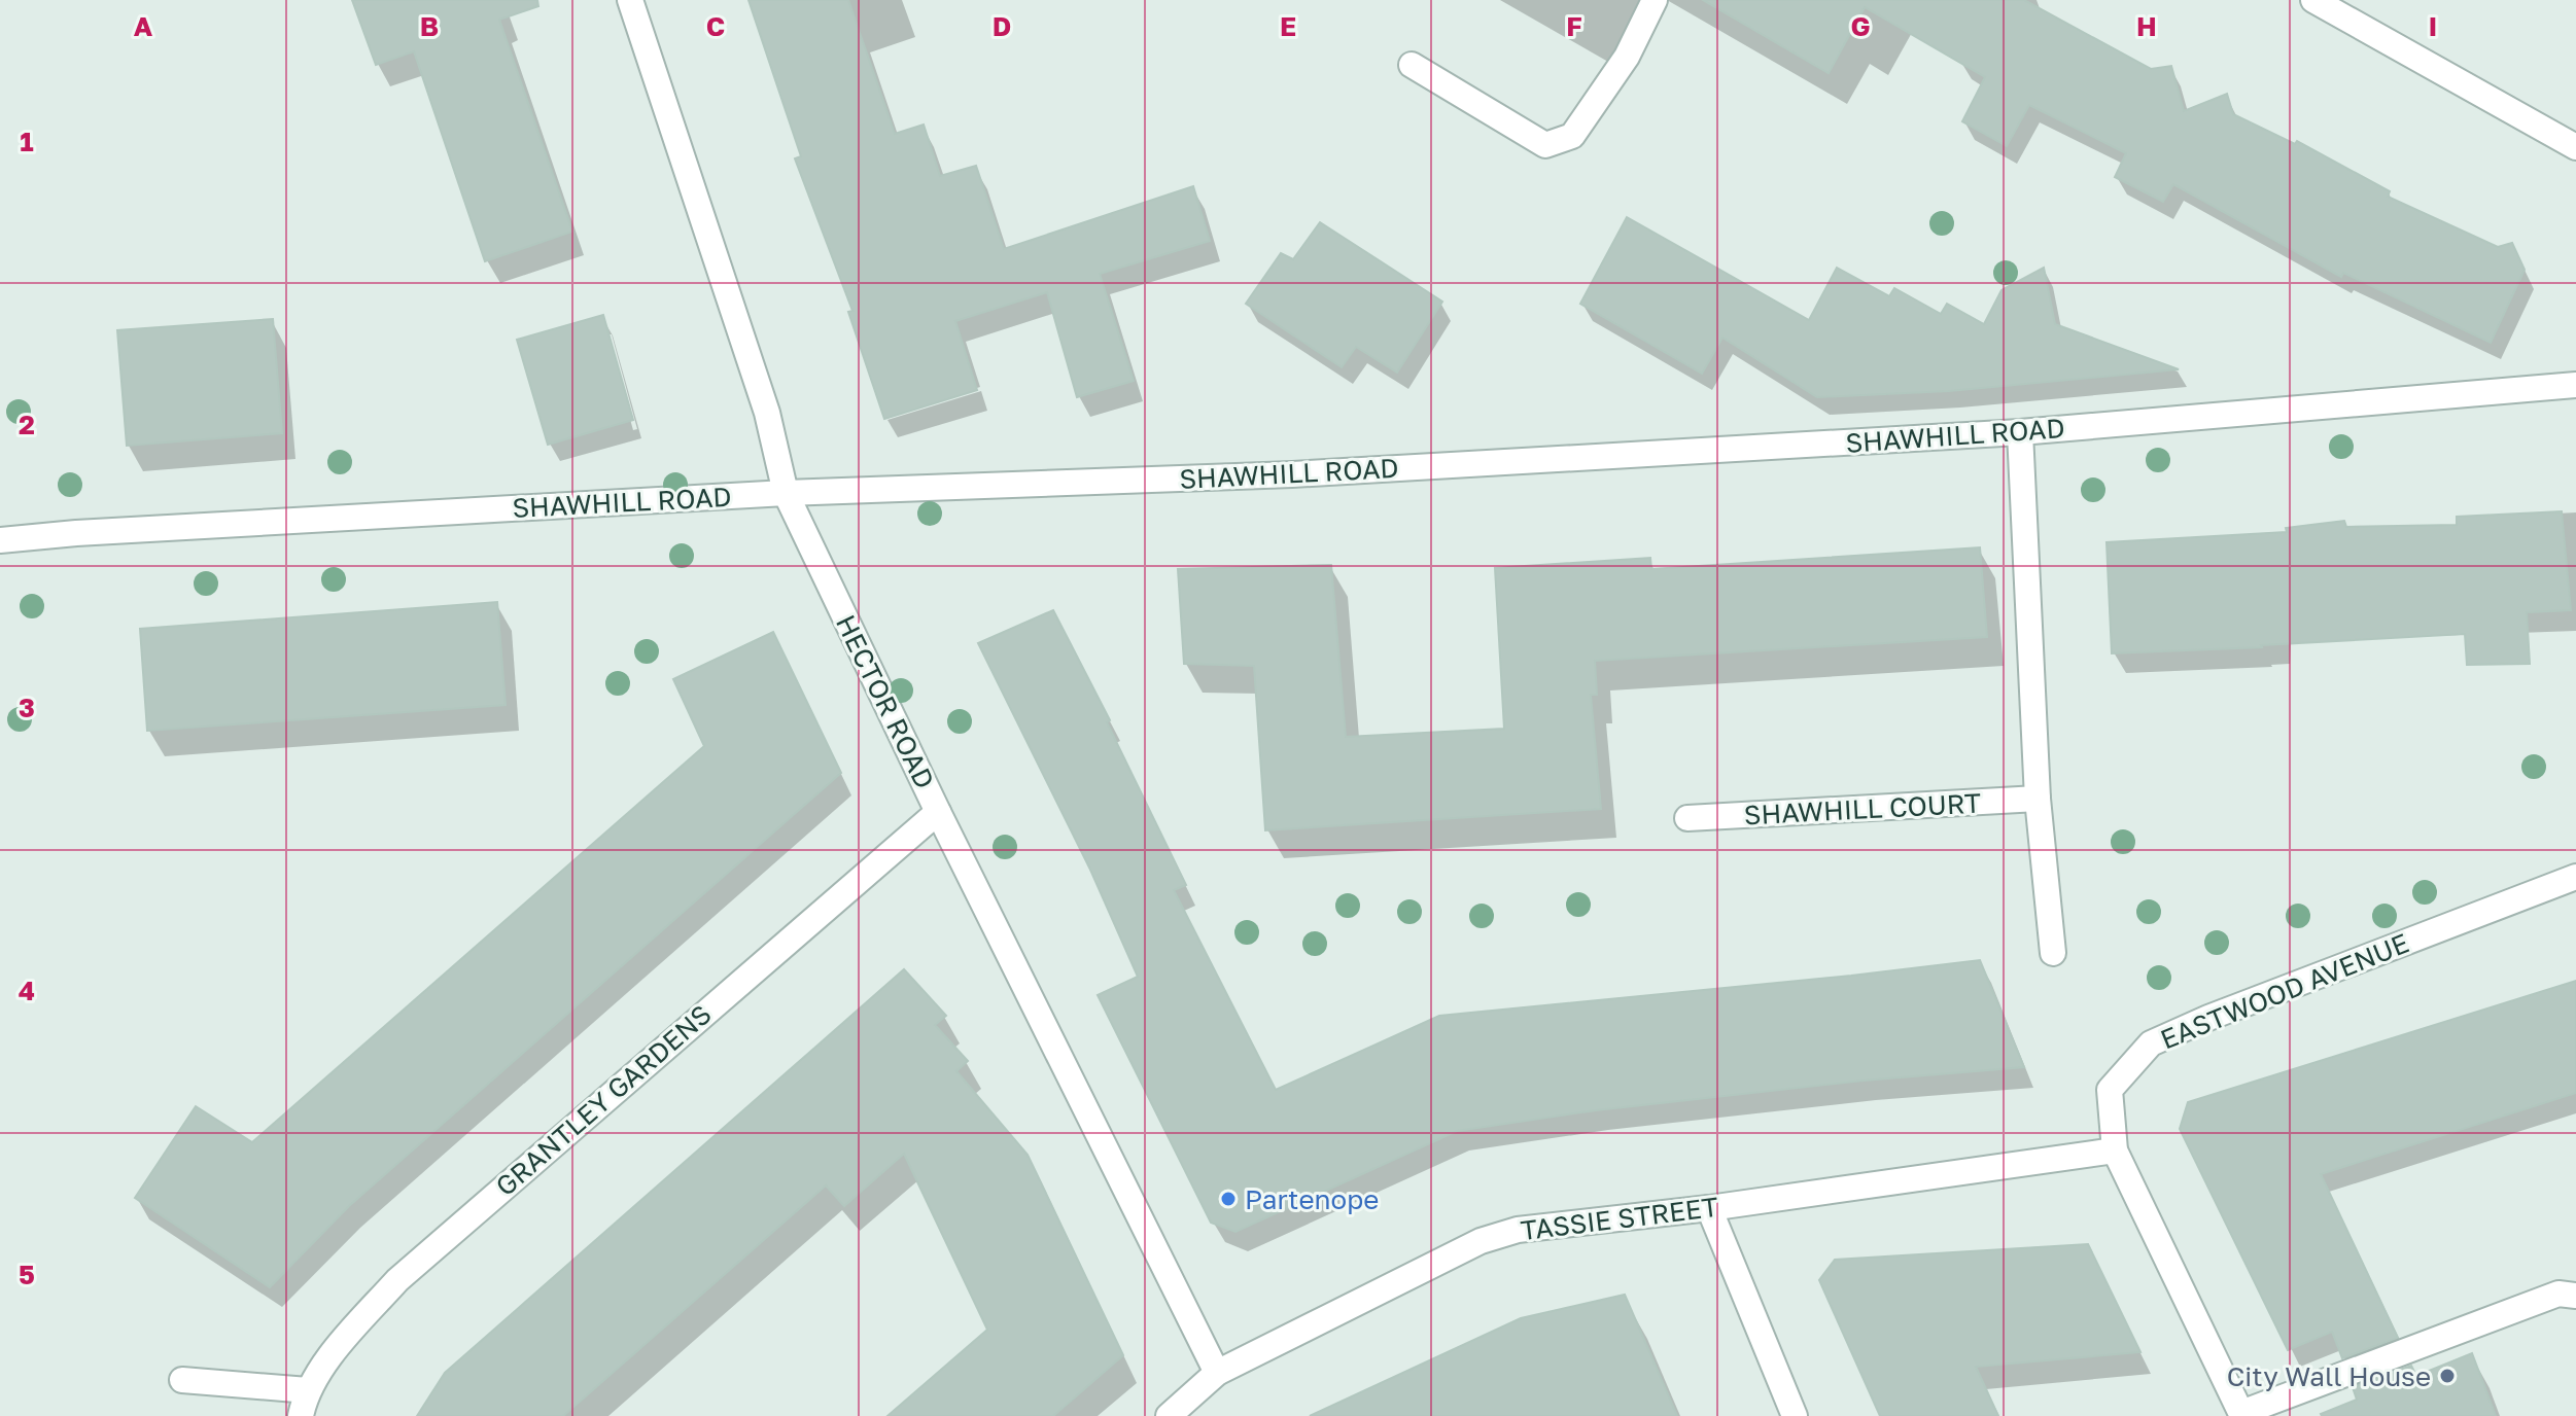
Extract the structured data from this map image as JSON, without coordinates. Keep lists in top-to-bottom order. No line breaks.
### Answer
{"streets":{"street":["SHAWHILL ROAD","HECTOR ROAD","SHAWHILL COURT","EASTWOOD AVENUE","GRANTLEY GARDENS","TASSIE STREET"]},"crossings":[["SHAWHILL ROAD","HECTOR ROAD"],["HECTOR ROAD","GRANTLEY GARDENS"],["HECTOR ROAD","TASSIE STREET"],["EASTWOOD AVENUE","TASSIE STREET"]],"places":["Partenope","City Wall House"],"grid":{"columns":["A","B","C","D","E","F","G","H","I"],"rows":["1","2","3","4","5"]}}
